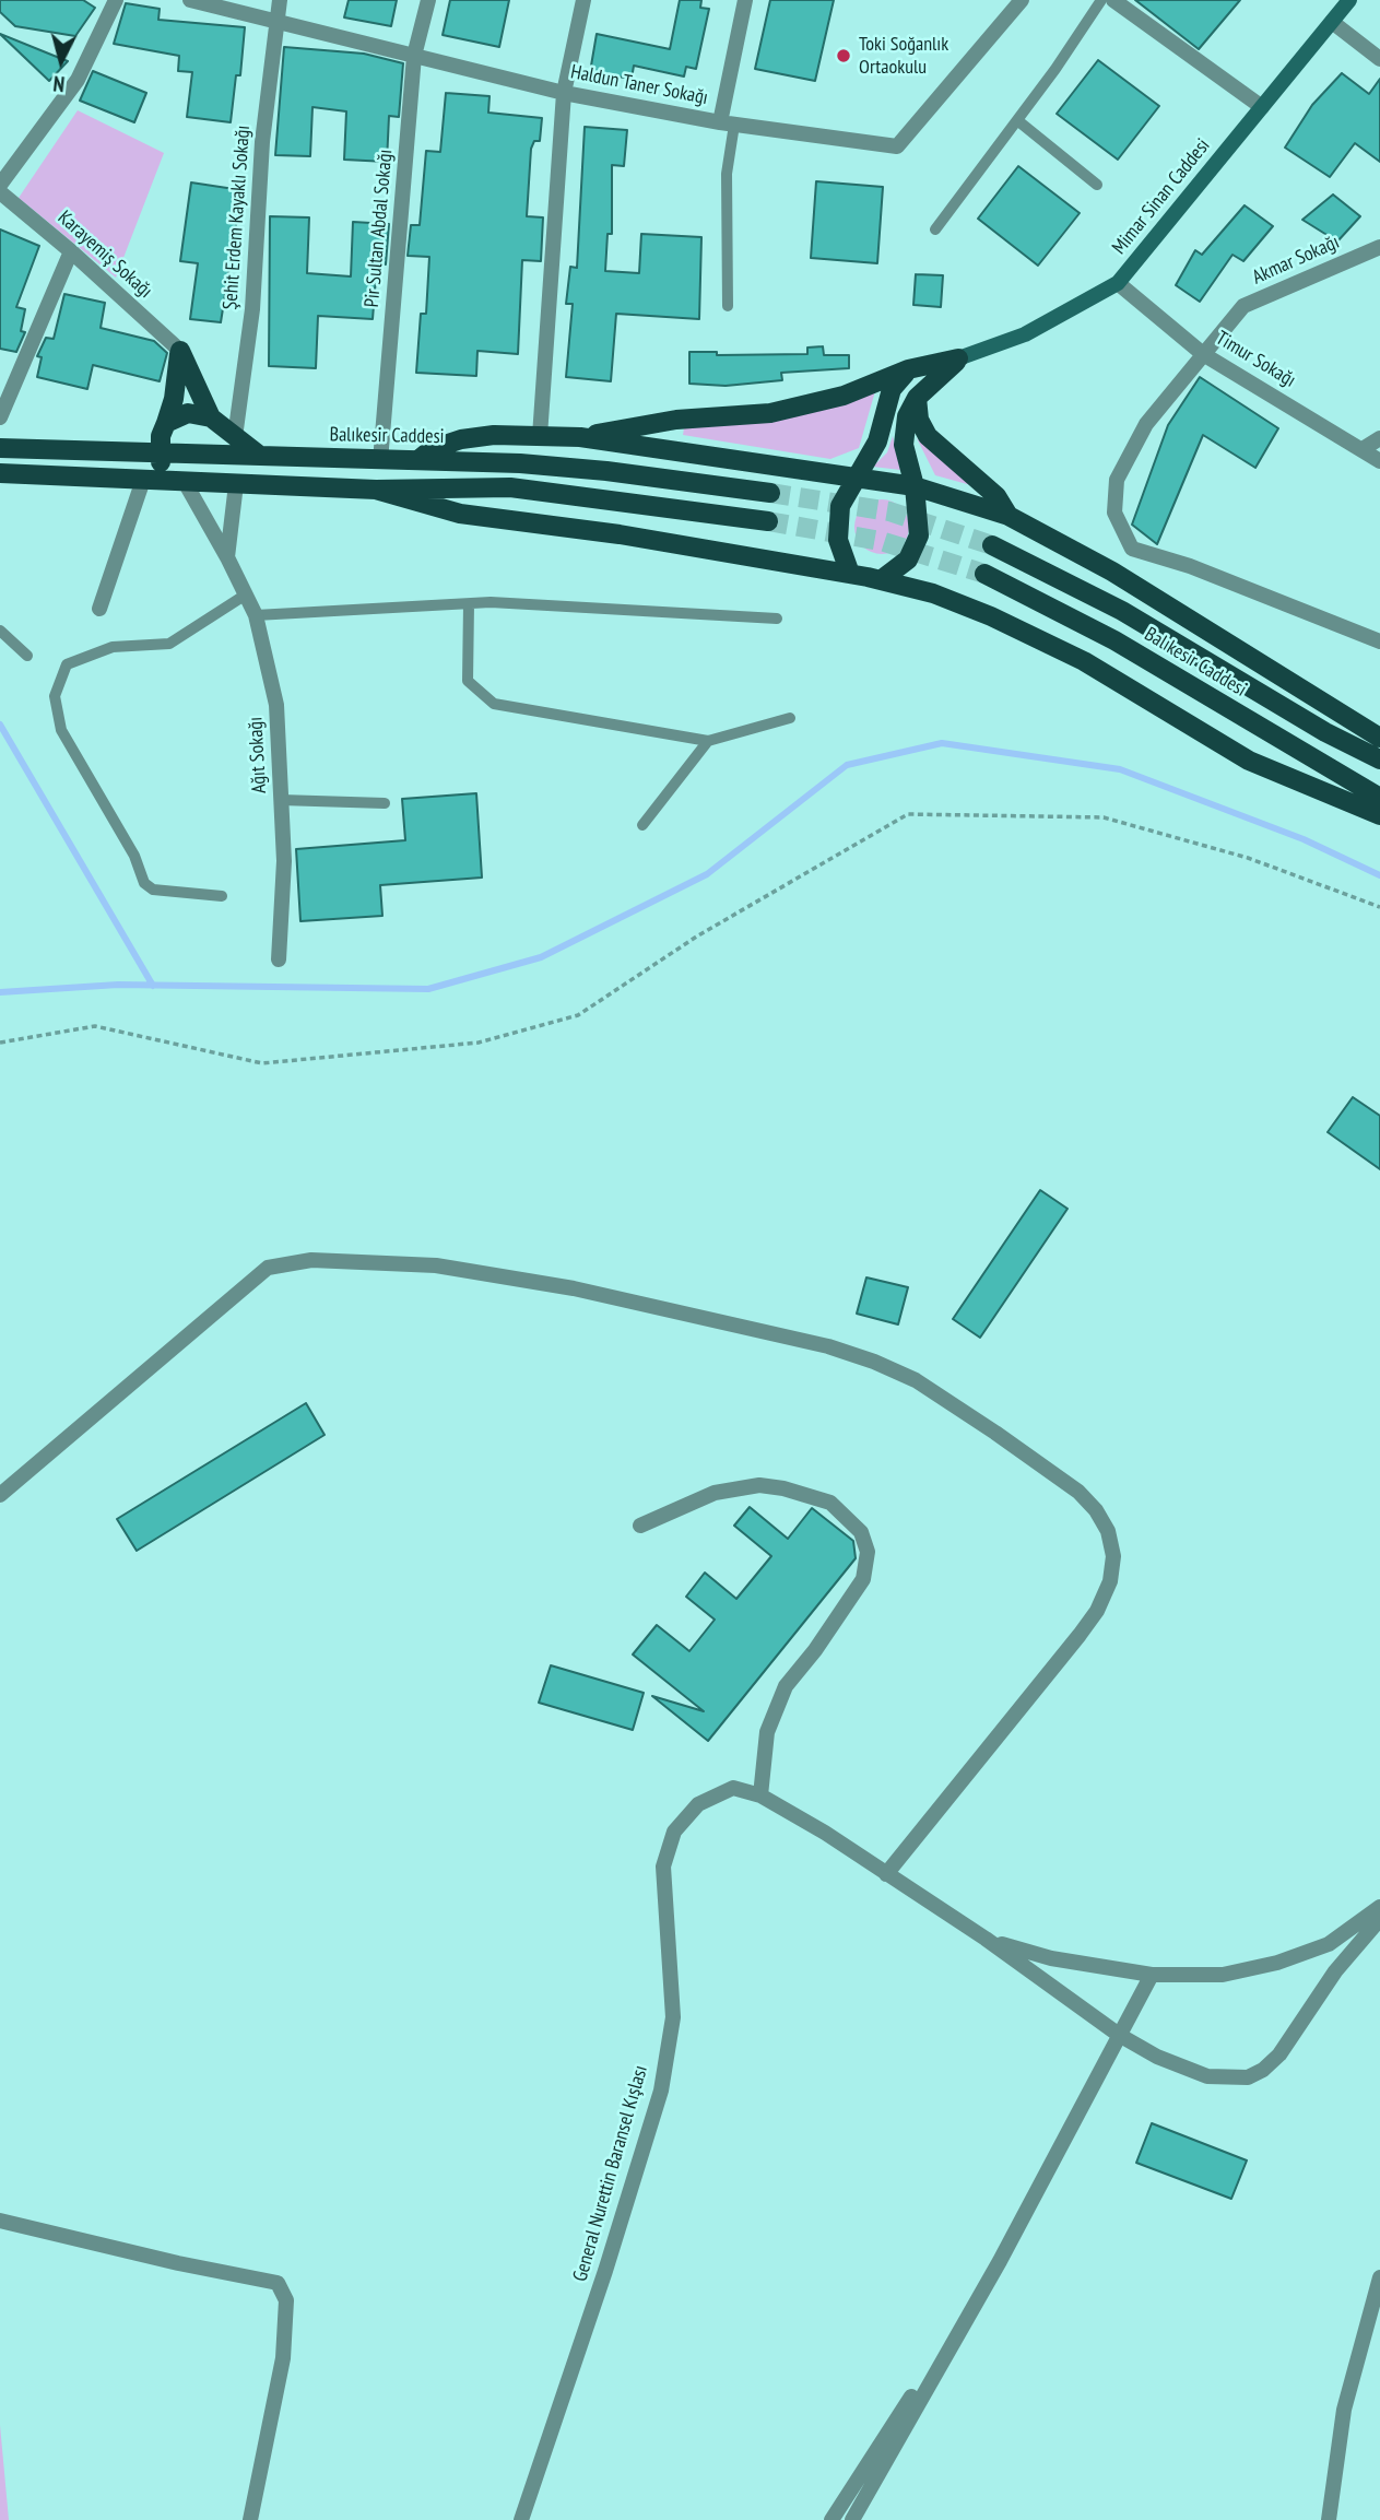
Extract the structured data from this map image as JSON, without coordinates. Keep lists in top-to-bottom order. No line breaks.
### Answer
{"streets":{"main road":["Mimar Sinan Caddesi","Balıkesir Caddesi"],"street":["Haldun Taner Sokağı","Şehit Erdem Kayaklı Sokağı","Pir Sultan Abdal Sokağı","Karayemiş Sokağı","Akmar Sokağı","Timur Sokağı","Ağıt Sokağı","General Nurettin Baransel Kışlası"]},"crossings":[["Haldun Taner Sokağı","Şehit Erdem Kayaklı Sokağı"],["Haldun Taner Sokağı","Pir Sultan Abdal Sokağı"],["Mimar Sinan Caddesi","Timur Sokağı"],["Pir Sultan Abdal Sokağı","Balıkesir Caddesi"],["Akmar Sokağı","Timur Sokağı"]],"places":["Toki Soğanlık Ortaokulu"],"north":"bottom"}
